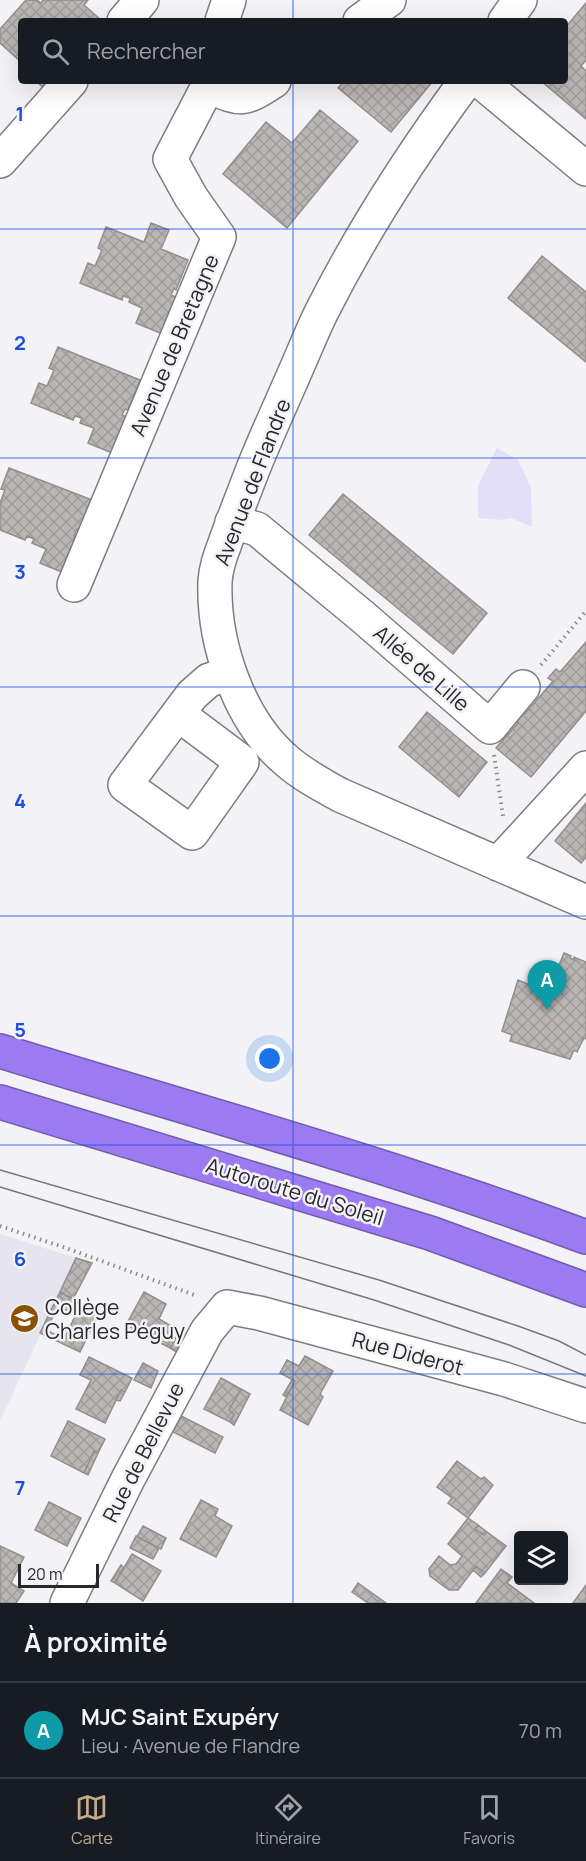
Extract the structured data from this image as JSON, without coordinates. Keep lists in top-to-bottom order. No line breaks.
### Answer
{"streets":{"highway":["Autoroute du Soleil"],"street":["Avenue de Bretagne","Avenue de Flandre","Allée de Lille","Rue Diderot","Rue de Bellevue"]},"crossings":[["Avenue de Flandre","Allée de Lille"],["Rue Diderot","Rue de Bellevue"]],"places":{"school or university":["Collège Charles Péguy"]},"scale_bar":"20 m","page":{"search":"Rechercher","pins":"A","scale":"20 m","heading":"À proximité","list":[{"mark":"A","name":"MJC Saint Exupéry","note":"Lieu · Avenue de Flandre","value":"70 m"}],"nav":["Carte","Itinéraire","Favoris"]},"grid":{"rows":["1","2","3","4","5","6","7"]}}
